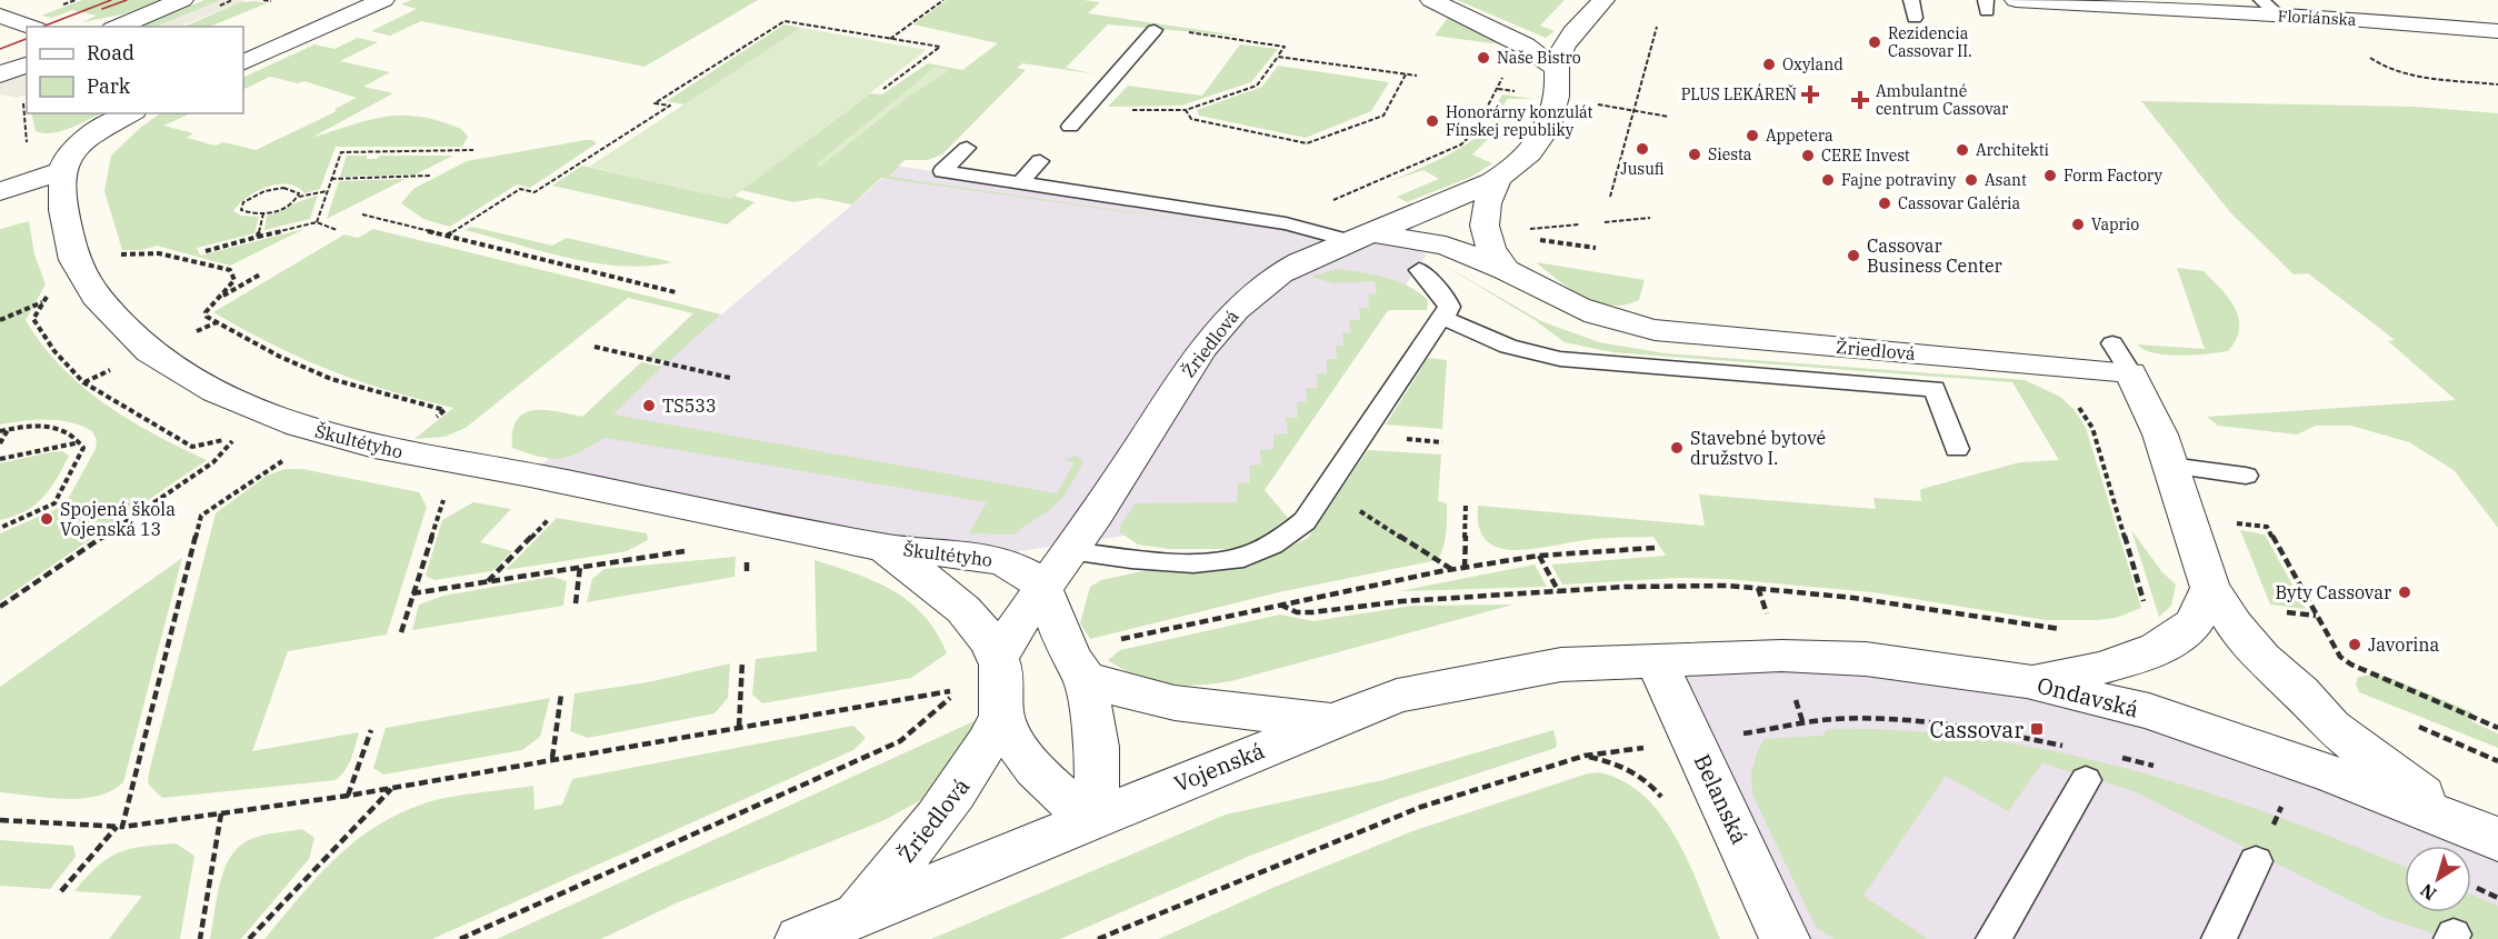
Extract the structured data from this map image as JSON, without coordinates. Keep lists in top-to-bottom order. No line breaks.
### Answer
{"streets":{"street":["Floriánska","Žriedlová","Škultétyho","Ondavská","Vojenská","Belanská"]},"crossings":[["Žriedlová","Škultétyho"],["Žriedlová","Ondavská"],["Žriedlová","Vojenská"],["Ondavská","Vojenská"],["Ondavská","Belanská"],["Vojenská","Belanská"]],"places":{"other":["Rezidencia Cassovar II.","Naše Bistro","Oxyland","Honorárny konzulát Fínskej republiky","Appetera","Jusufi","Architekti","Siesta","CERE Invest","Form Factory","Fajne potraviny","Asant","Cassovar Galéria","Vaprio","Cassovar Business Center","TS533","Stavebné bytové družstvo I.","Spojená škola Vojenská 13","Byty Cassovar","Javorina"],"health":["PLUS LEKÁREŇ","Ambulantné centrum Cassovar"],"transit":["Cassovar"]},"legend":["Road","Park"],"north":"bottom left"}
